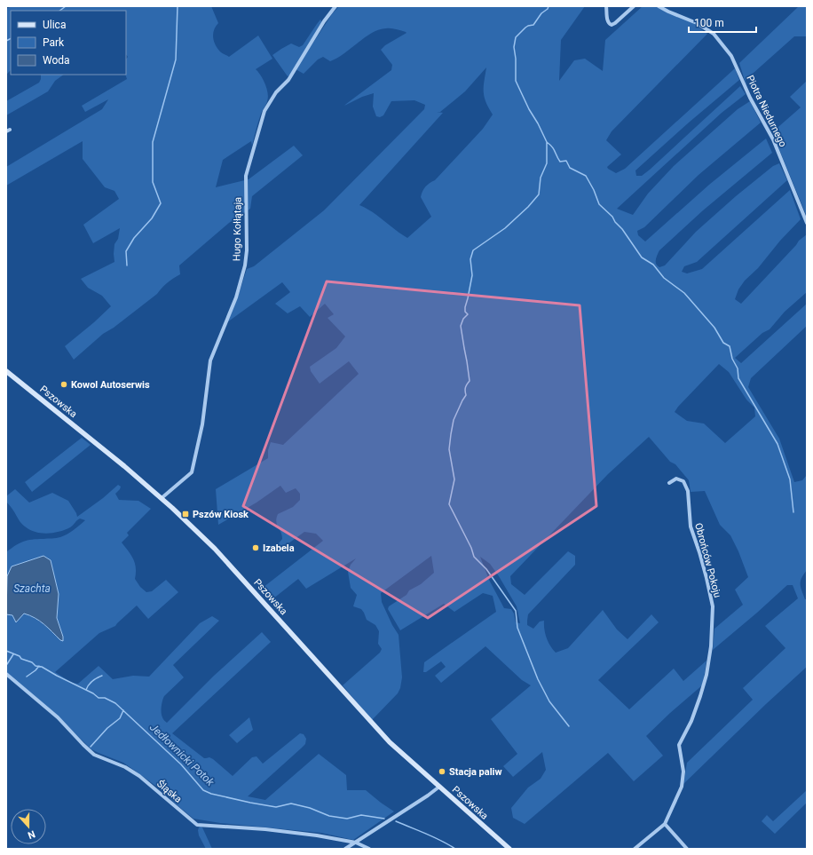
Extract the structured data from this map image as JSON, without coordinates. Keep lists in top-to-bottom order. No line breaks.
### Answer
{"streets":{"main road":["Pszowska"],"street":["Piotra Niedurnego","Hugo Kołłątaja","Obrońców Pokoju","Śląska"]},"crossings":[["Hugo Kołłątaja","Pszowska"]],"water":["Szachta","Jedłownicki Potok"],"places":{"other":["Kowol Autoserwis","Izabela","Stacja paliw"],"transit":["Pszów Kiosk"]},"legend":["Ulica","Park","Woda"],"scale_bar":"100 m","north":"bottom"}
